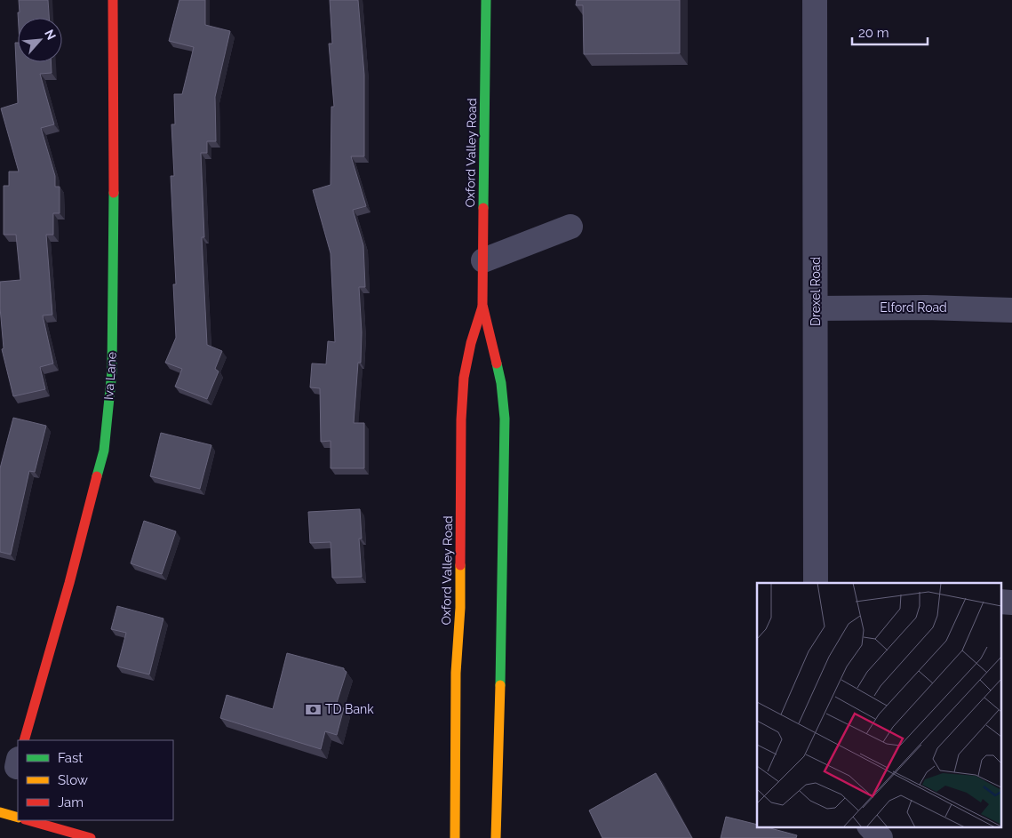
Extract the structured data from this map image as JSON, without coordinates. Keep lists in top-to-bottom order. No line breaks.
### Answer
{"streets":{"main road":["Oxford Valley Road","Iva Lane"],"street":["Drexel Road","Elford Road"]},"crossings":[["Drexel Road","Elford Road"]],"places":{"bank":["TD Bank"]},"legend":["Fast","Slow","Jam"],"scale_bar":"20 m","north":"top right"}
